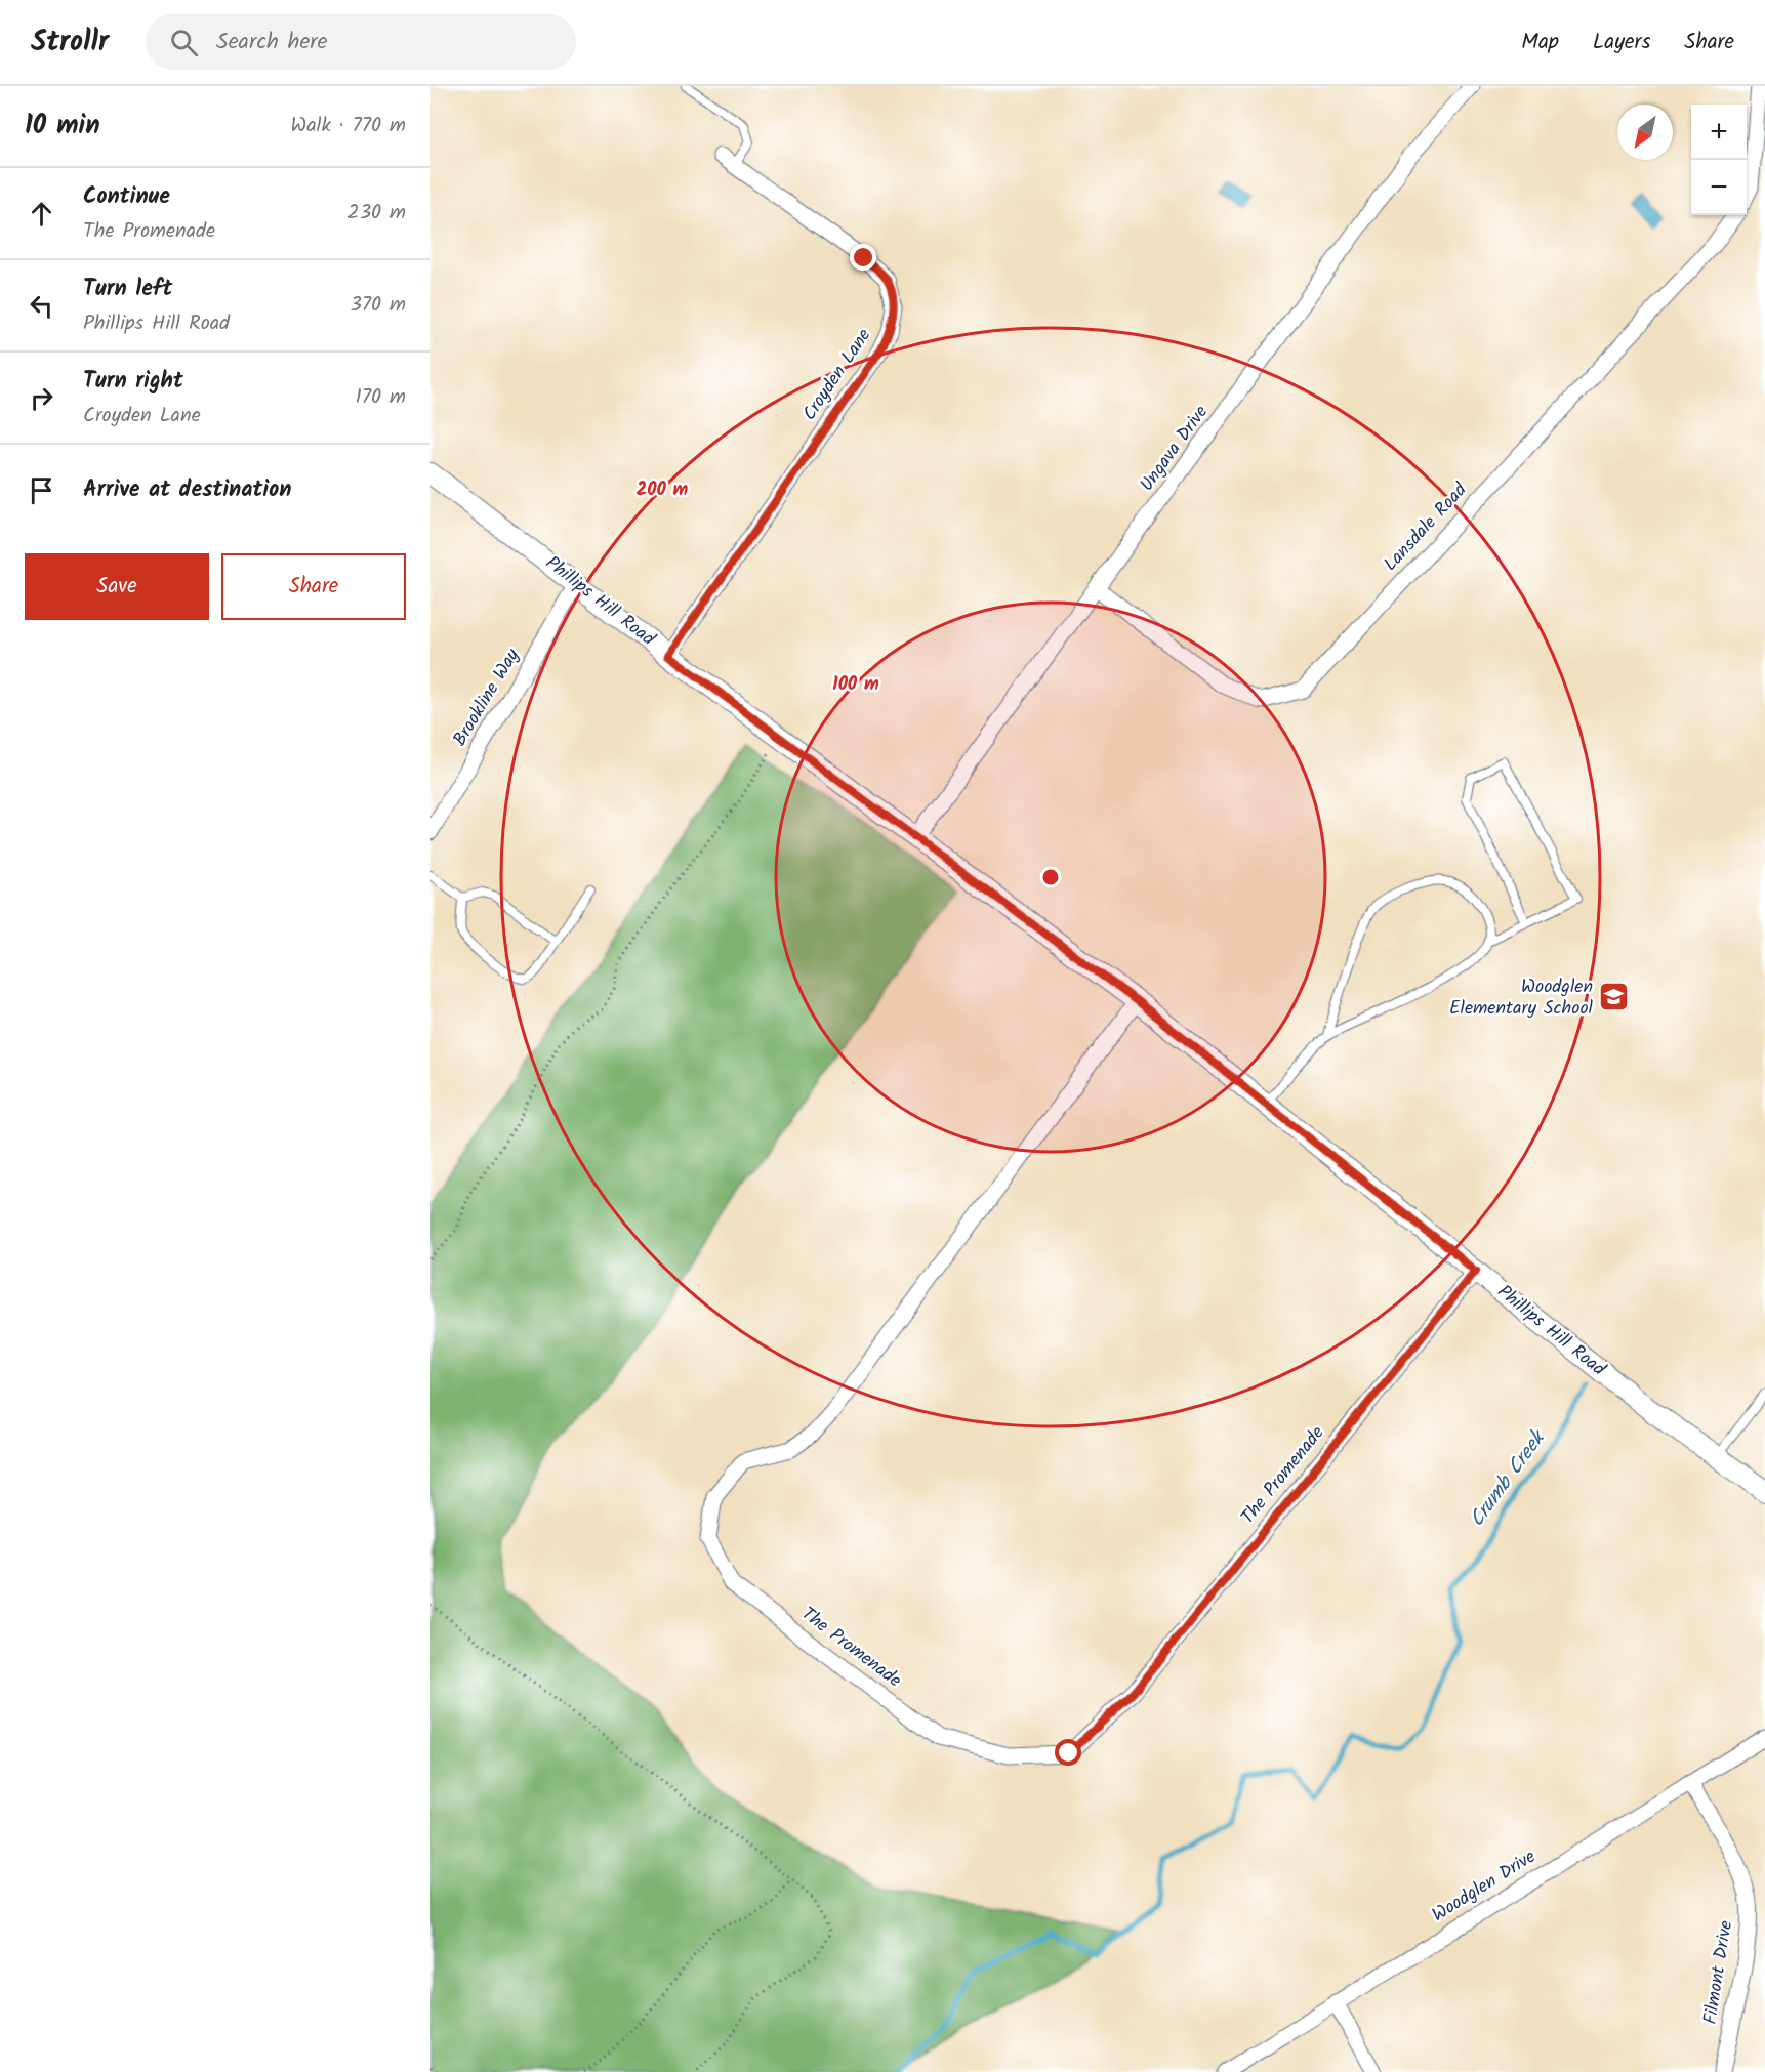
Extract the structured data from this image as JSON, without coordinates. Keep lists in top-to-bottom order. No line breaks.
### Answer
{"streets":{"street":["Croyden Lane","Ungava Drive","Lansdale Road","Phillips Hill Road","Brookline Way","The Promenade","Woodglen Drive","Filmont Drive"]},"crossings":[["Croyden Lane","Phillips Hill Road"],["Ungava Drive","Lansdale Road"],["Ungava Drive","Phillips Hill Road"],["Phillips Hill Road","Brookline Way"],["Phillips Hill Road","The Promenade"],["Woodglen Drive","Filmont Drive"]],"water":["Crumb Creek"],"places":{"school or university":["Woodglen Elementary School"]},"north":"bottom left","page":{"header":"Strollr","search":"Search here","nav":["Map","Layers","Share"],"heading":["10 min","Walk · 770 m"],"map_buttons":["+","−"],"list":[["Continue","The Promenade","230 m"],["Turn left","Phillips Hill Road","370 m"],["Turn right","Croyden Lane","170 m"],"Arrive at destination"],"buttons":["Save","Share"]},"rings":["200 m","100 m"]}
